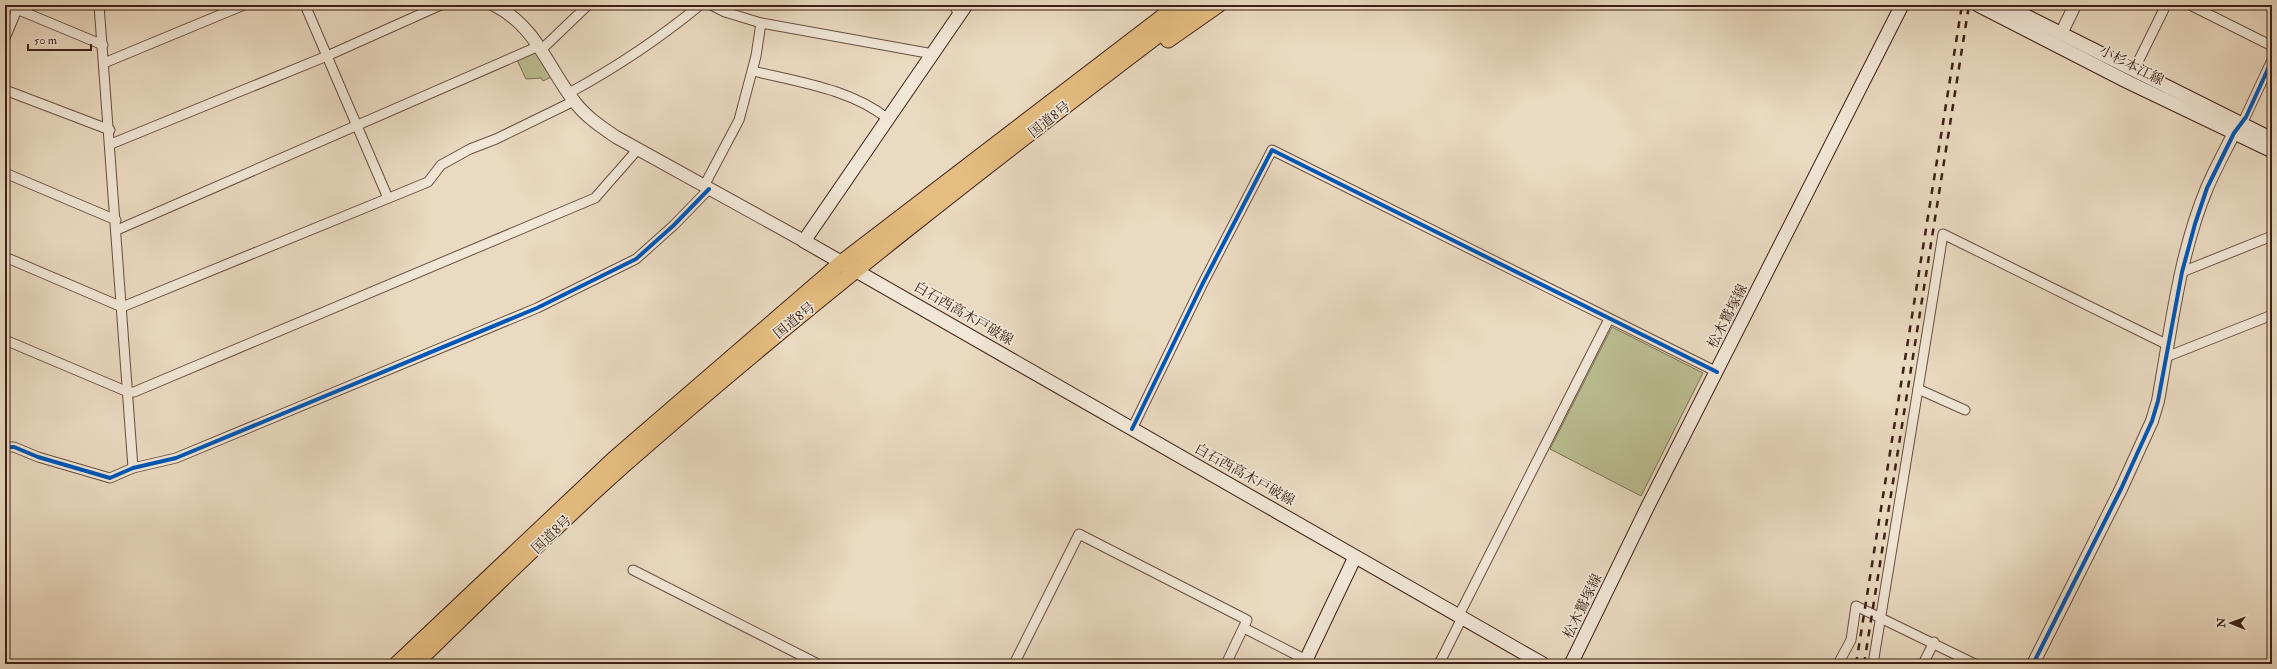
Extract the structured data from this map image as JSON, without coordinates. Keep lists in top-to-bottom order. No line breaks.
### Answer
{"streets":{"highway":["国道8号"],"main road":["小杉本江線","白石西高木戸破線","松木鷲塚線"]},"crossings":[["国道8号","白石西高木戸破線"]],"scale_bar":"50 m","north":"left"}
